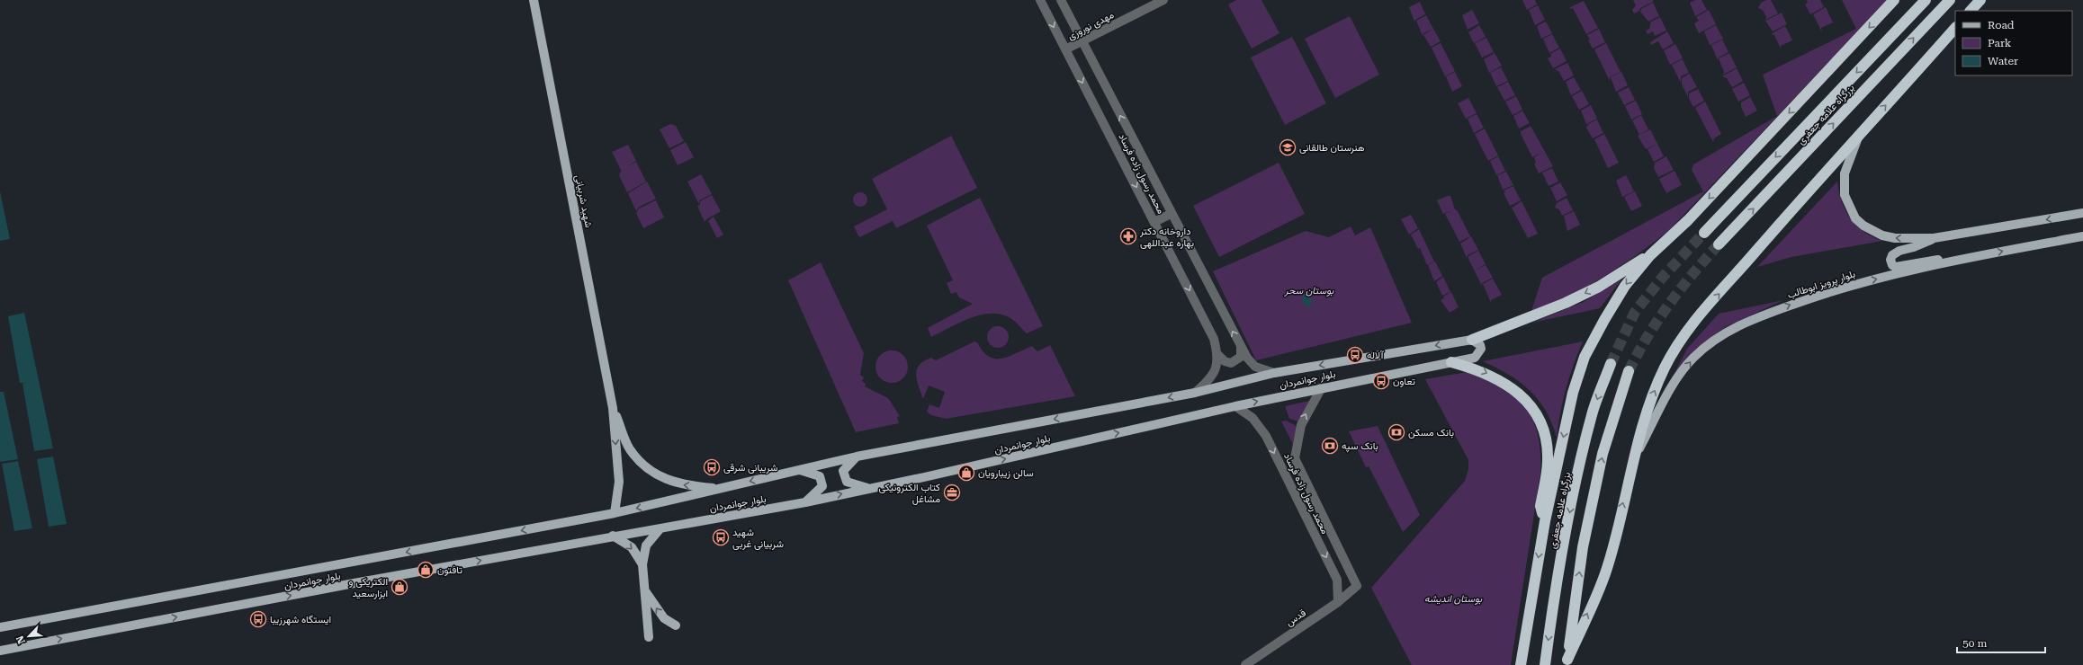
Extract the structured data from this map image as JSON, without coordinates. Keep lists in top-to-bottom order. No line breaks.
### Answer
{"streets":{"highway":["بزرگراه علامه جعفری"],"main road":["شهید شربیانی","بلوار پرویز ابوطالب","بلوار جوانمردان"],"street":["مهدی نوروزی","محمد رسول زاده فرساد","قدس"]},"crossings":[["مهدی نوروزی","محمد رسول زاده فرساد"],["محمد رسول زاده فرساد","بلوار جوانمردان"],["محمد رسول زاده فرساد","قدس"],["شهید شربیانی","بلوار جوانمردان"]],"one_way":["بلوار پرویز ابوطالب"],"parks":["بوستان سحر","بوستان اندیشه"],"places":{"school or university":["هنرستان طالقانی"],"pharmacy":["داروخانه دکتر بهاره عبداللهی"],"bus stop":["آلاله","تعاون","شریبانی شرقی","شهید شربیانی غربی","ایستگاه شهرزیبا"],"bank":["بانک مسکن","بانک سپه"],"shop":["سالن زیبارویان","تافتون","الکتریکی و ابزارسعید"],"office":["کتاب الکترونیکی مشاغل"]},"legend":["Road","Park","Water"],"scale_bar":"50 m","north":"bottom left"}
